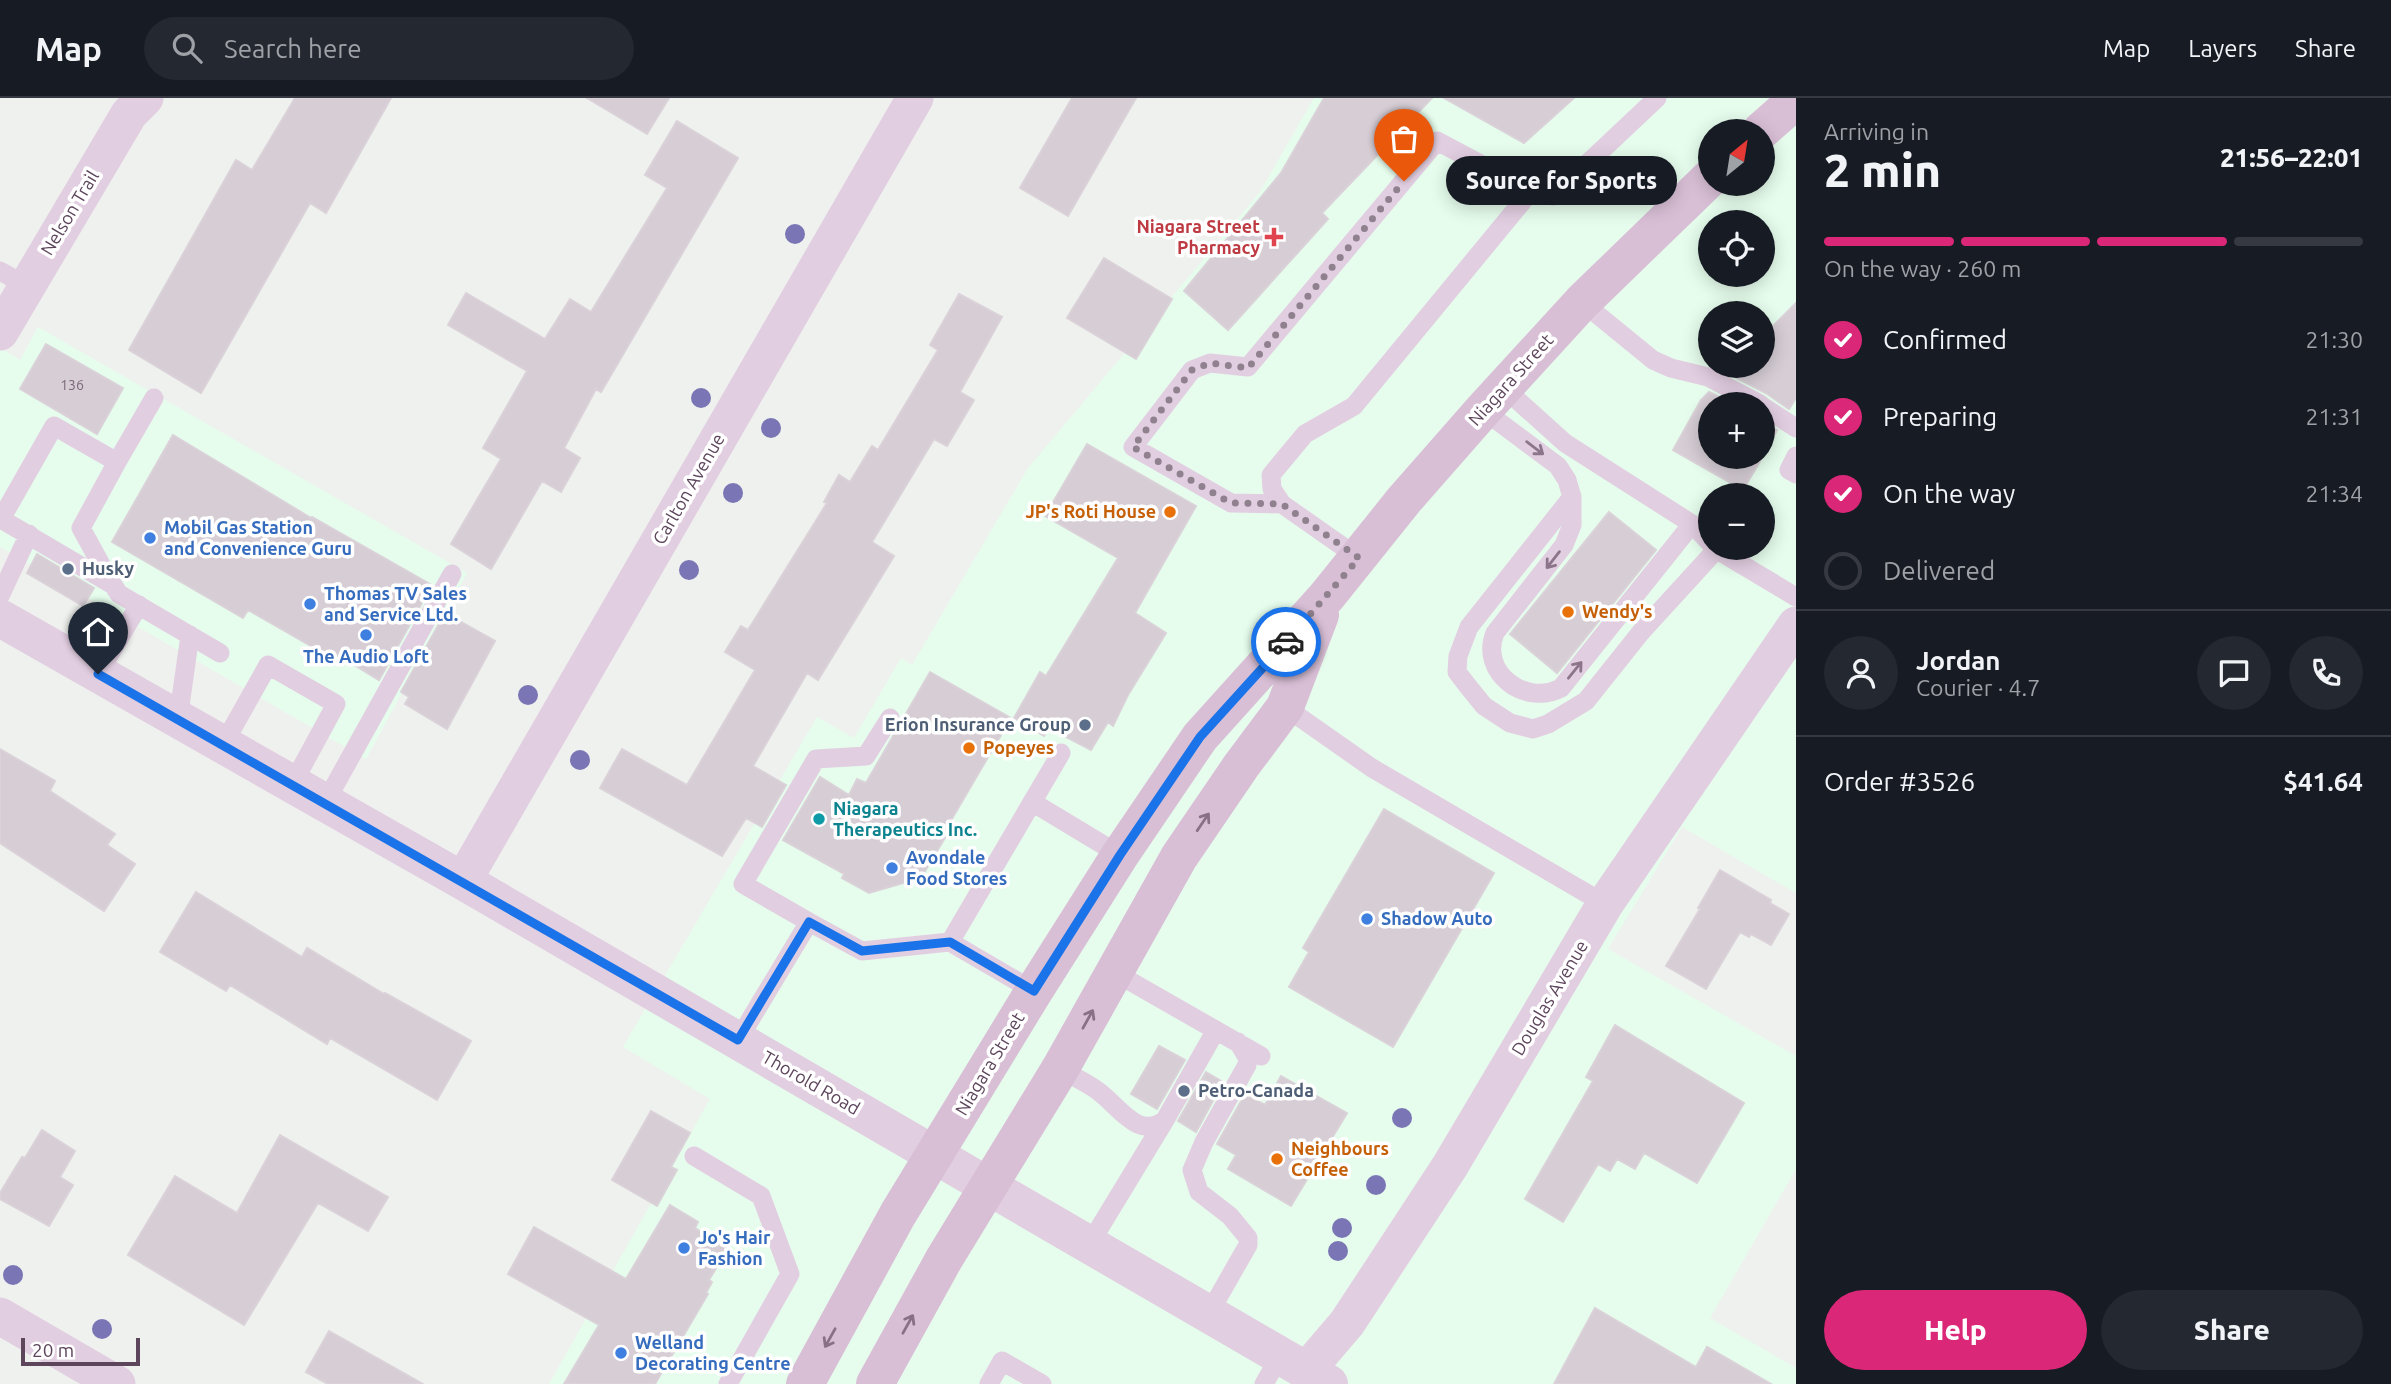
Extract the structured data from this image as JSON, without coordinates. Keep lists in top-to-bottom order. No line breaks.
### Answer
{"streets":{"main road":["Niagara Street"],"street":["Nelson Trail","Carlton Avenue","Douglas Avenue","Thorold Road"]},"crossings":[["Niagara Street","Thorold Road"],["Carlton Avenue","Thorold Road"],["Douglas Avenue","Thorold Road"]],"places":{"other":["Source for Sports","JP's Roti House","Mobil Gas Station and Convenience Guru","Husky","Thomas TV Sales and Service Ltd.","Wendy's","The Audio Loft","Erion Insurance Group","Popeyes","Niagara Therapeutics Inc.","Avondale Food Stores","Shadow Auto","Petro-Canada","Neighbours Coffee","Jo's Hair Fashion","Welland Decorating Centre"],"health":["Niagara Street Pharmacy"]},"house_numbers":["136"],"scale_bar":"20 m","north":"top right","page":{"header":"Map","search":"Search here","nav":["Map","Layers","Share"],"heading":["2 min","Arriving in","21:56–22:01"],"panel":["Jordan","Courier · 4.7","Order #3526","$41.64"],"map_buttons":["+","−"],"bubble":"Source for Sports","bar":"On the way · 260 m","list":[["Confirmed","21:30"],["Preparing","21:31"],["On the way","21:34"],"Delivered"],"buttons":["Help","Share"],"scale":"20 m"}}
